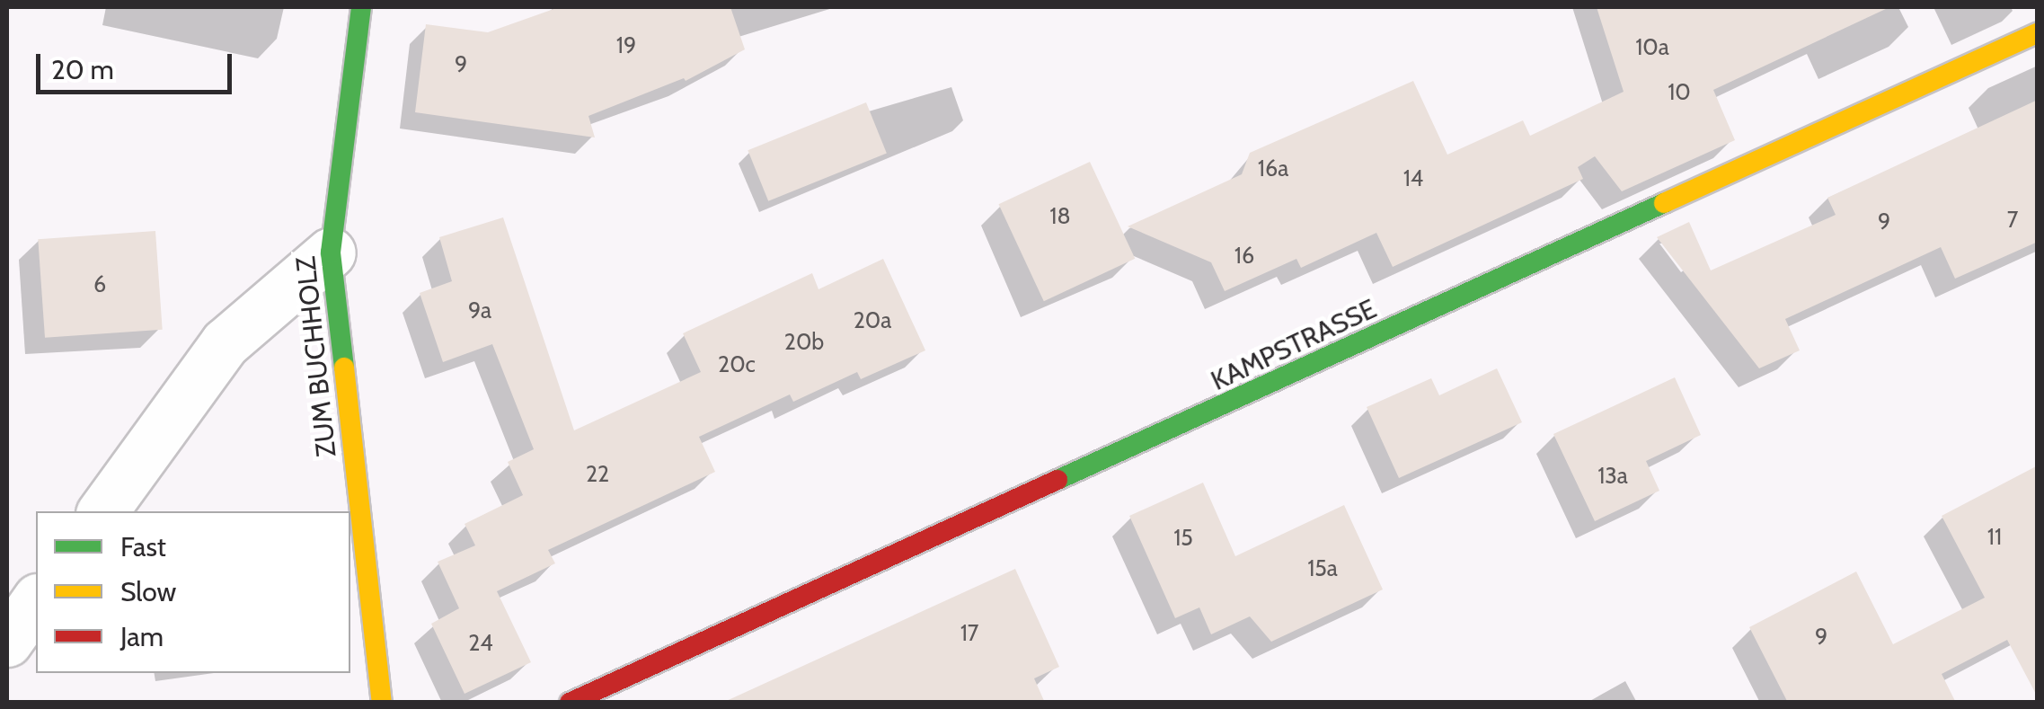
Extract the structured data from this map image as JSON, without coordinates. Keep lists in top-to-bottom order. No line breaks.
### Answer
{"streets":{"street":["KAMPSTRASSE","ZUM BUCHHOLZ"]},"house_numbers":["19","10a","9","10","16a","14","18","7","9","16","6","9a","20a","20b","20c","22","13a","11","15","15a","17","9","24"],"legend":["Fast","Slow","Jam"],"scale_bar":"20 m"}
